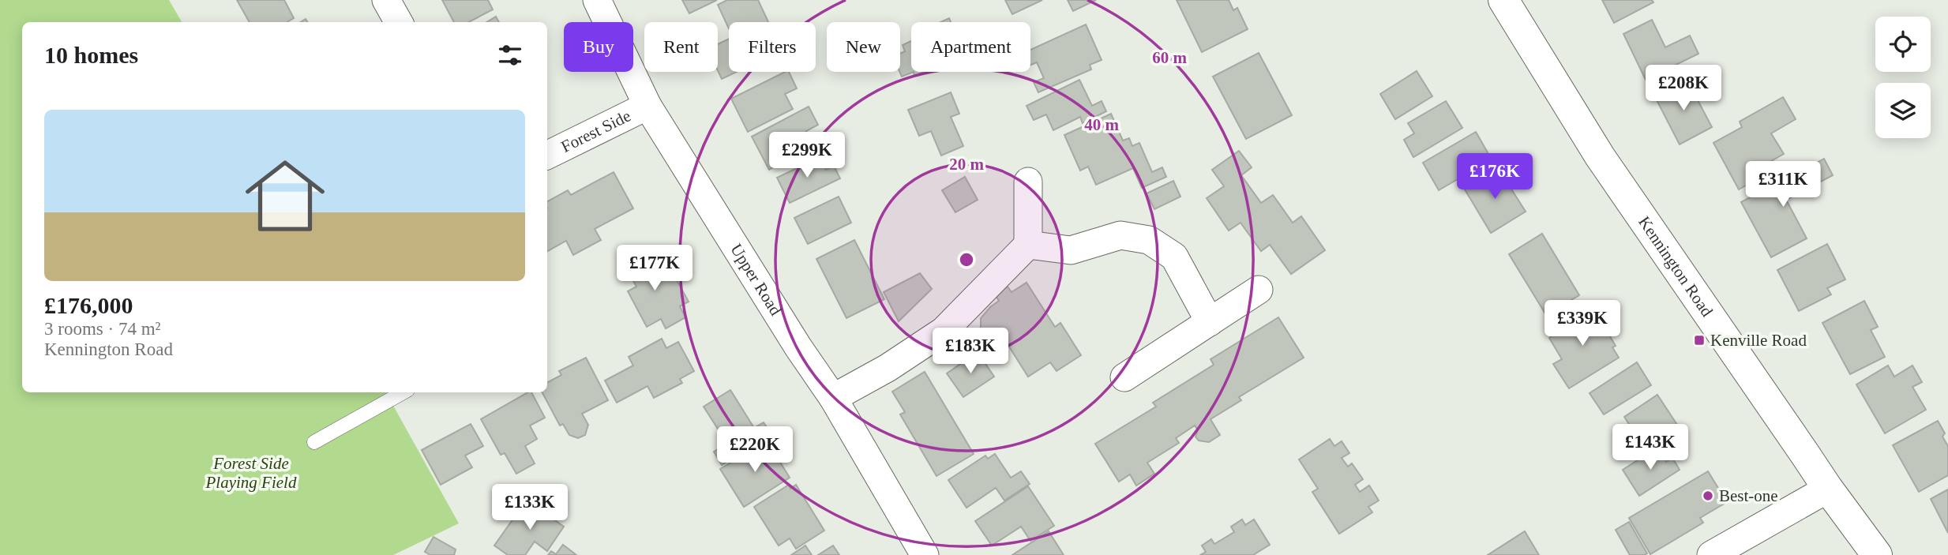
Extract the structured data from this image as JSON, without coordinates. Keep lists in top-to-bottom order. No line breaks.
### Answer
{"streets":{"street":["Forest Side","Kennington Road","Upper Road"]},"crossings":[["Forest Side","Upper Road"]],"parks":["Forest Side Playing Field"],"places":{"transit":["Kenville Road"],"other":["Best-one"]},"page":{"chip":["Buy","Rent","Filters","New","Apartment"],"heading":"10 homes","price":["£208K","£299K","£176K","£311K","£177K","£339K","£183K","£143K","£220K","£133K"],"list":[{"name":"£176,000","note":"3 rooms · 74 m² · Kennington Road"}]},"rings":["60 m","40 m","20 m"]}
